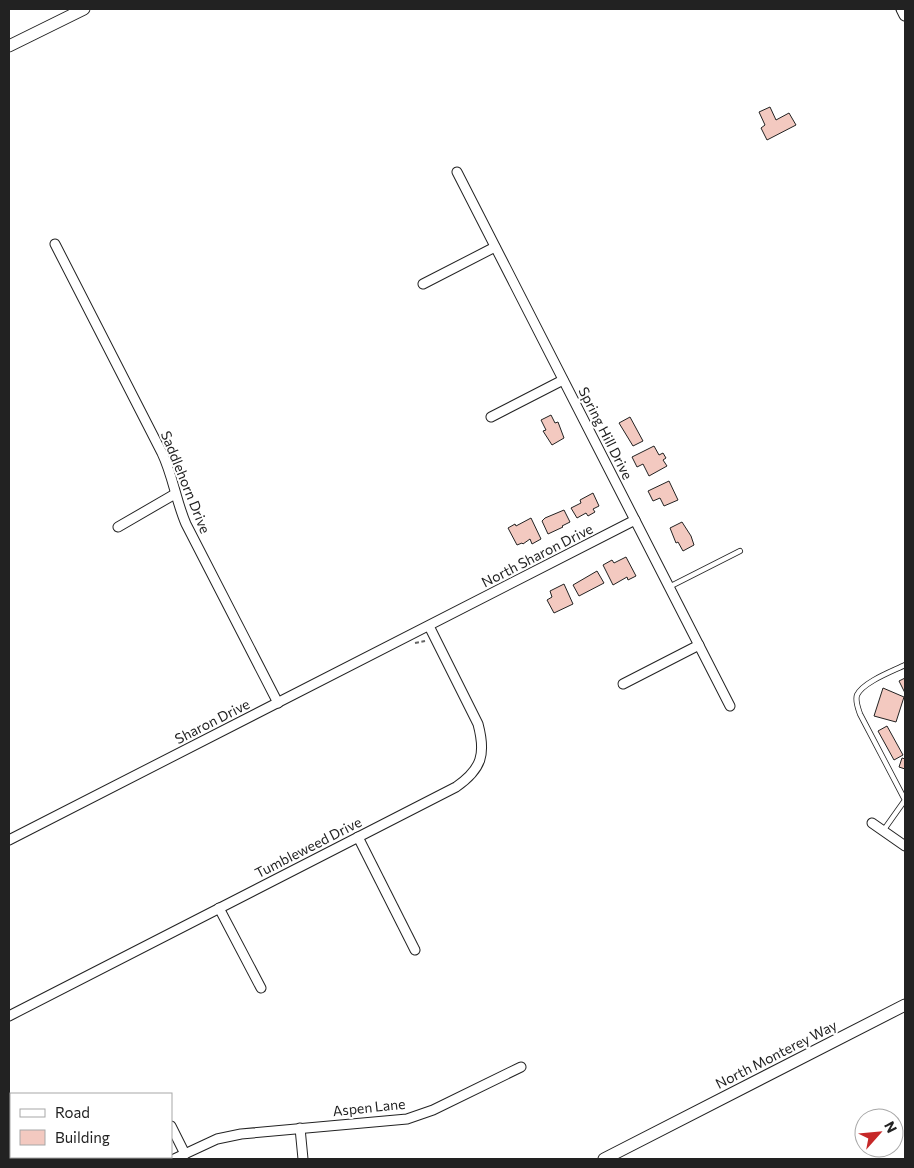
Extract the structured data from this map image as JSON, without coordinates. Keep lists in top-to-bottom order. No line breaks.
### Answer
{"streets":{"street":["Spring Hill Drive","Saddlehorn Drive","North Sharon Drive","Sharon Drive","Tumbleweed Drive","North Monterey Way","Aspen Lane"]},"crossings":[["Spring Hill Drive","North Sharon Drive"],["Saddlehorn Drive","Sharon Drive"],["North Sharon Drive","Sharon Drive"],["North Sharon Drive","Tumbleweed Drive"],["Sharon Drive","Tumbleweed Drive"]],"legend":["Road","Building"],"north":"top right"}
